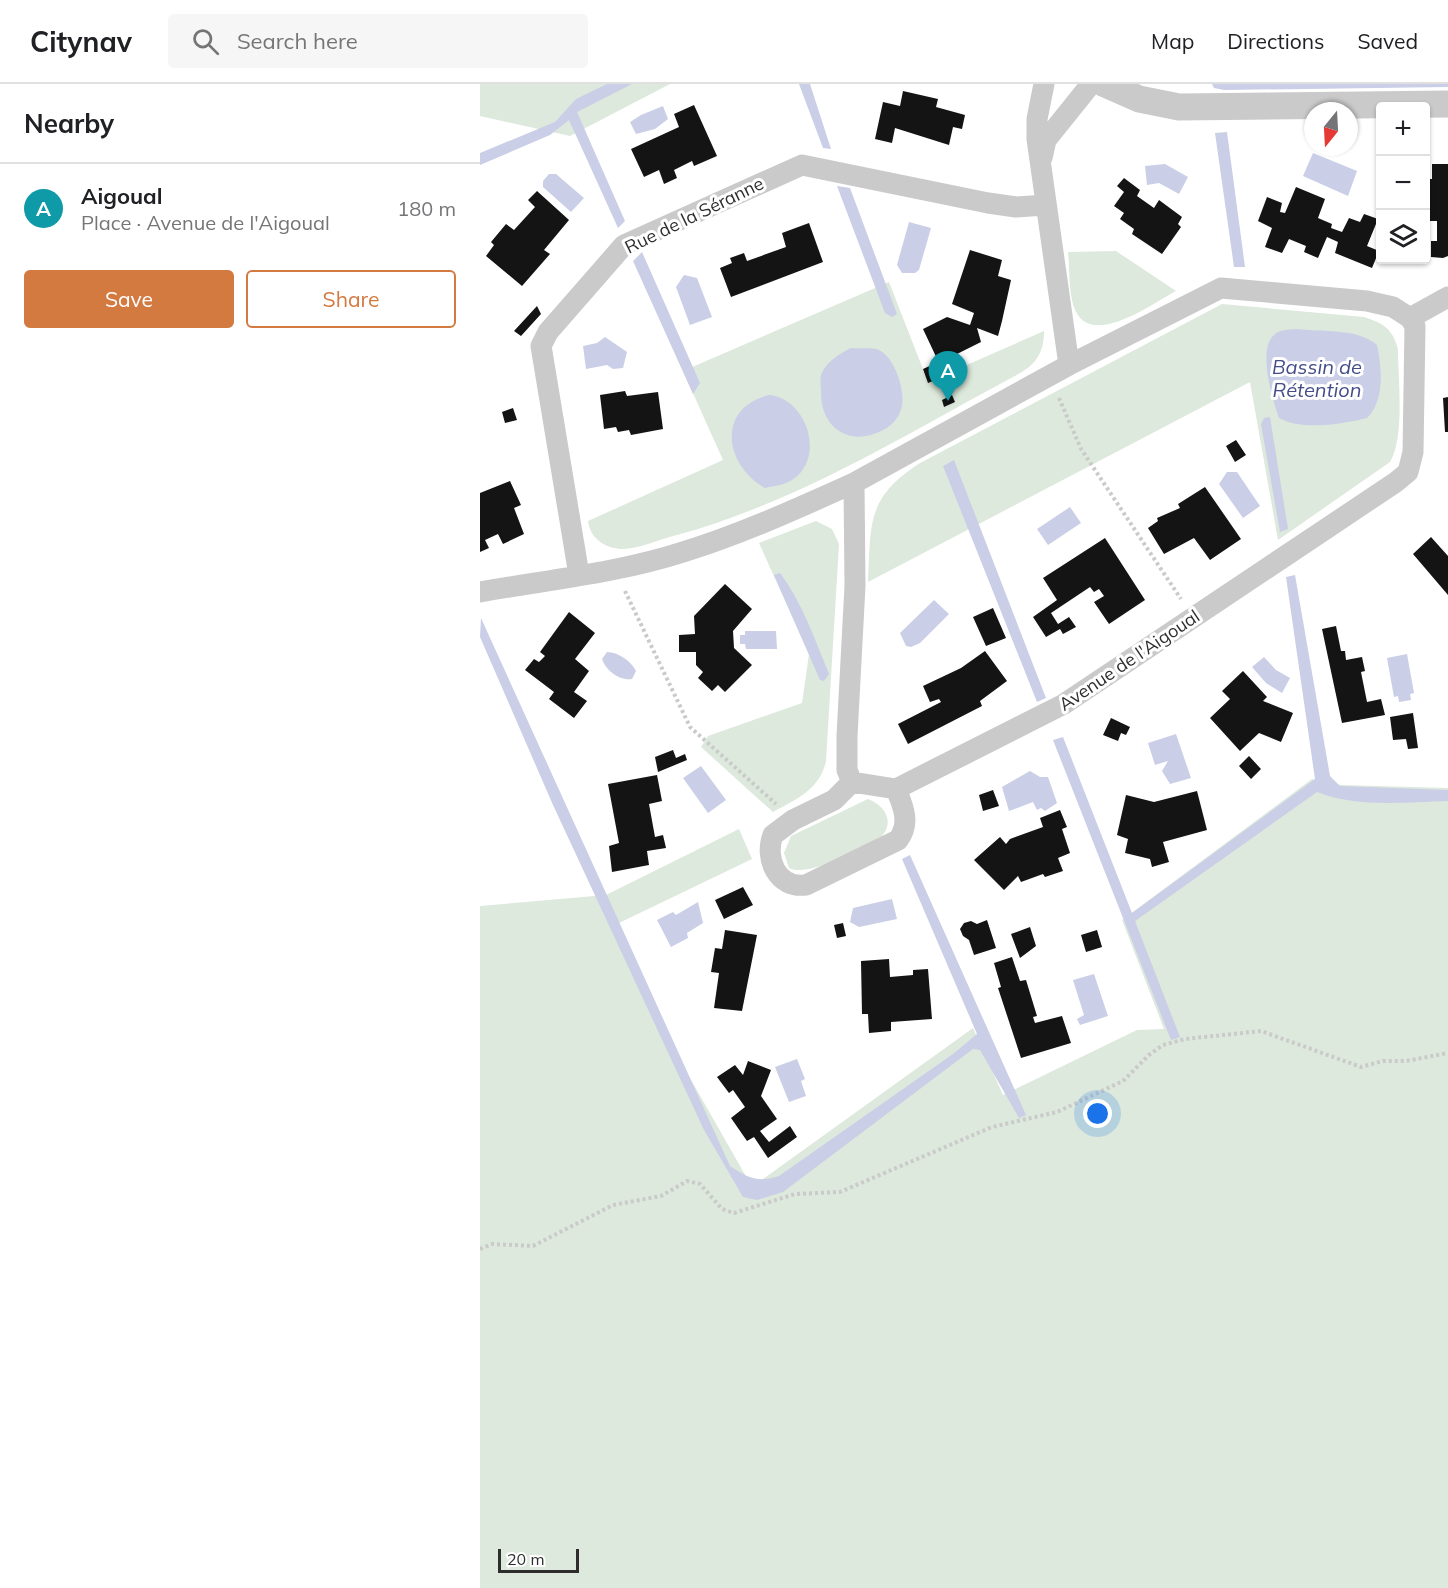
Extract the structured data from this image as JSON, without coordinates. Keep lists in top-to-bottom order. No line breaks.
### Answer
{"streets":{"street":["Rue de la Séranne","Avenue de l'Aigoual"]},"water":["Bassin de Rétention"],"scale_bar":"20 m","north":"bottom","page":{"header":"Citynav","search":"Search here","nav":["Map","Directions","Saved"],"heading":"Nearby","map_buttons":["+","−"],"list":[{"mark":"A","name":"Aigoual","note":"Place · Avenue de l'Aigoual","value":"180 m"}],"buttons":["Save","Share"],"pins":"A","scale":"20 m"}}
